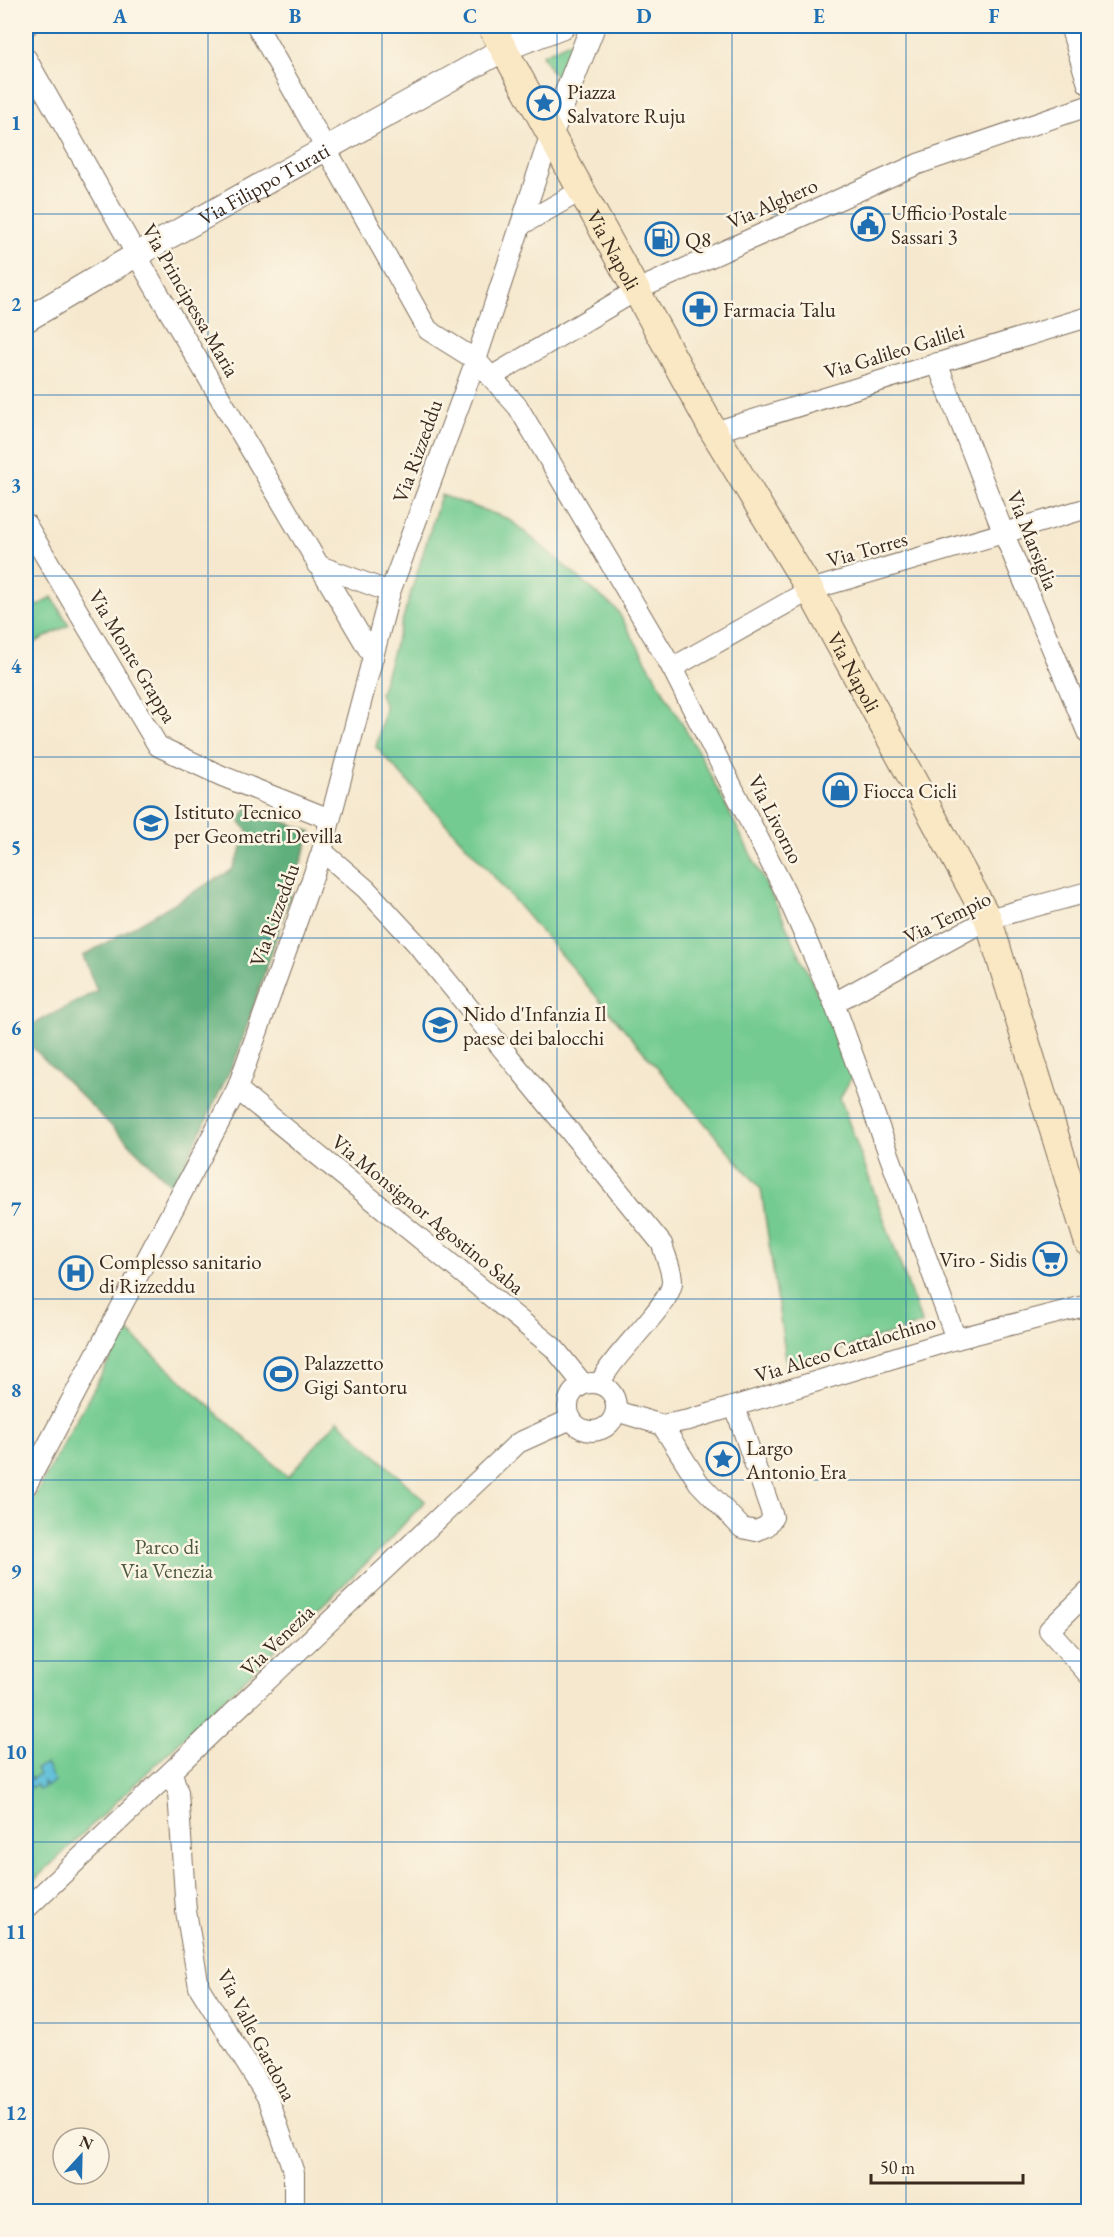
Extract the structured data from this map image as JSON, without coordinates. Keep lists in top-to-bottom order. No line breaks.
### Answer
{"streets":{"main road":["Via Napoli"],"street":["Via Filippo Turati","Via Alghero","Via Principessa Maria","Via Galileo Galilei","Via Rizzeddu","Via Marsiglia","Via Torres","Via Monte Grappa","Via Livorno","Via Tempio","Via Monsignor Agostino Saba","Via Alceo Cattalochino","Via Venezia","Via Valle Gardona"]},"crossings":[["Via Filippo Turati","Via Principessa Maria"],["Via Filippo Turati","Via Livorno"],["Via Alghero","Via Napoli"],["Via Alghero","Via Livorno"],["Via Napoli","Via Galileo Galilei"],["Via Napoli","Via Rizzeddu"],["Via Napoli","Via Torres"],["Via Napoli","Via Tempio"],["Via Principessa Maria","Via Rizzeddu"],["Via Galileo Galilei","Via Marsiglia"],["Via Rizzeddu","Via Monte Grappa"],["Via Rizzeddu","Via Livorno"],["Via Rizzeddu","Via Monsignor Agostino Saba"],["Via Marsiglia","Via Torres"],["Via Torres","Via Livorno"],["Via Livorno","Via Tempio"],["Via Livorno","Via Alceo Cattalochino"],["Via Monsignor Agostino Saba","Via Alceo Cattalochino"],["Via Monsignor Agostino Saba","Via Venezia"],["Via Alceo Cattalochino","Via Venezia"],["Via Venezia","Via Valle Gardona"]],"parks":["Parco di Via Venezia"],"places":{"place":["Piazza Salvatore Ruju","Largo Antonio Era"],"public building":["Ufficio Postale Sassari 3"],"fuel station":["Q8"],"pharmacy":["Farmacia Talu"],"shop":["Fiocca Cicli"],"school or university":["Istituto Tecnico per Geometri Devilla","Nido d'Infanzia Il paese dei balocchi"],"supermarket":["Viro - Sidis"],"hospital":["Complesso sanitario di Rizzeddu"],"sports":["Palazzetto Gigi Santoru"]},"scale_bar":"50 m","north":"top","grid":{"columns":["A","B","C","D","E","F"],"rows":["1","2","3","4","5","6","7","8","9","10","11","12"]}}
